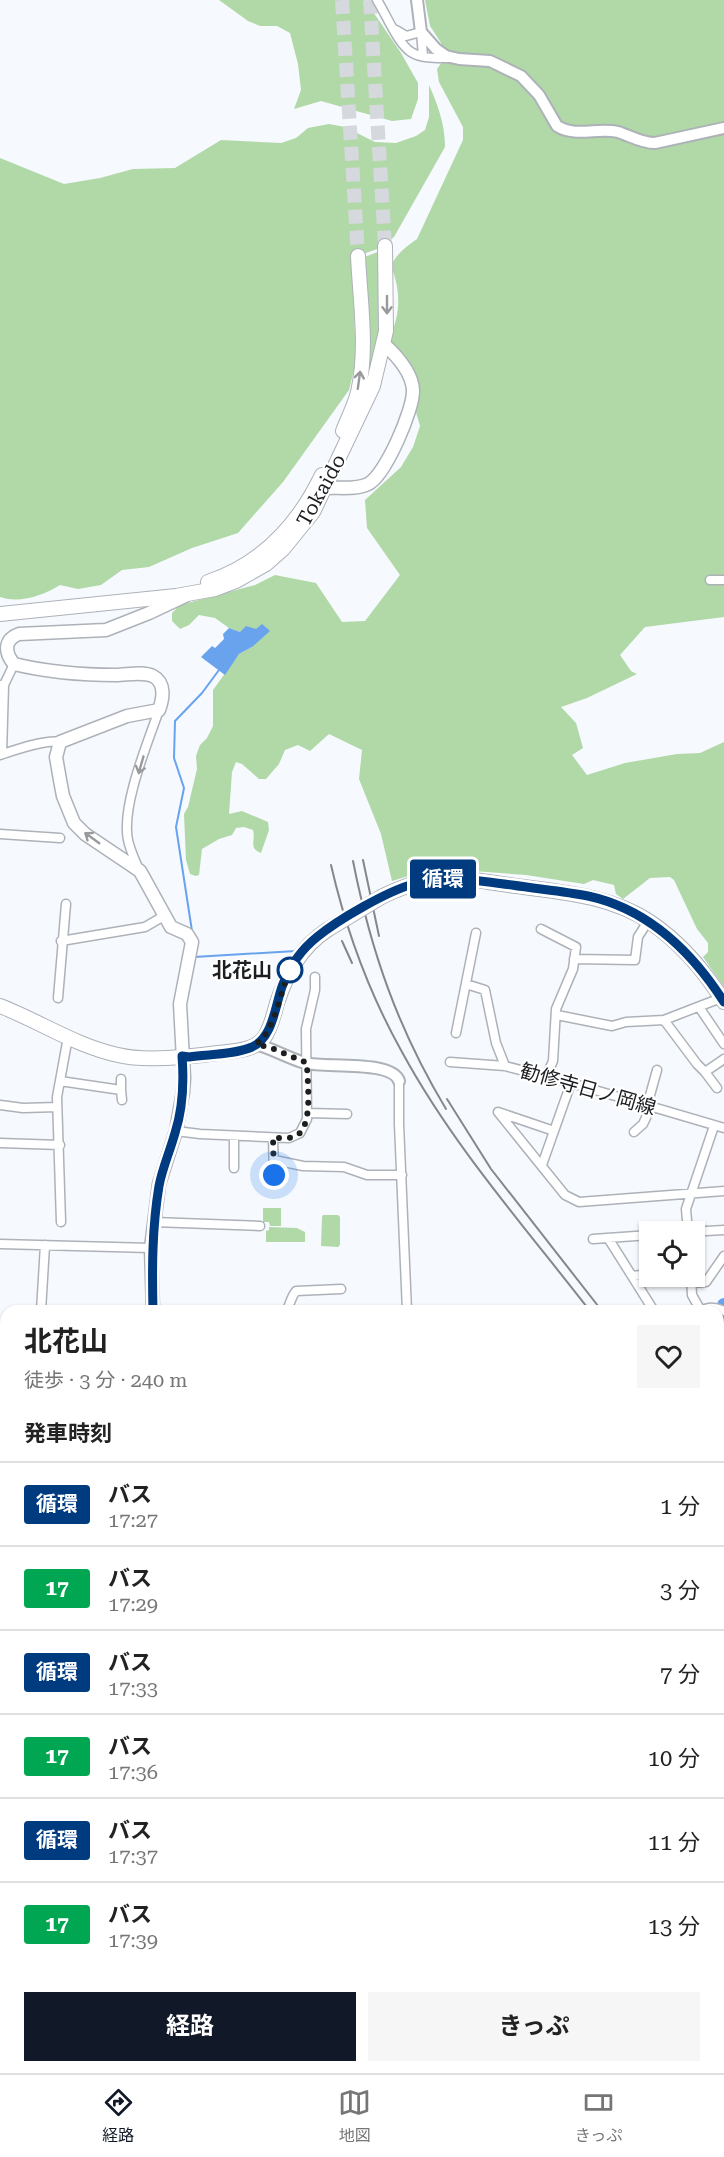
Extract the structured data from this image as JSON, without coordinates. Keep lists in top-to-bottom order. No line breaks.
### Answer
{"streets":{"main road":["Tokaido"],"street":["勧修寺日ノ岡線"]},"places":["北花山"],"lines":["bus line 循環"],"page":{"on_map":"循環","heading":[["北花山","徒歩 · 3 分 · 240 m"],"発車時刻"],"list":[{"mark":"循環","name":"バス","note":"17:27","value":"1 分"},{"mark":"17","name":"バス","note":"17:29","value":"3 分"},{"mark":"循環","name":"バス","note":"17:33","value":"7 分"},{"mark":"17","name":"バス","note":"17:36","value":"10 分"},{"mark":"循環","name":"バス","note":"17:37","value":"11 分"},{"mark":"17","name":"バス","note":"17:39","value":"13 分"}],"buttons":["経路","きっぷ"],"tabs":["経路","地図","きっぷ"]}}
